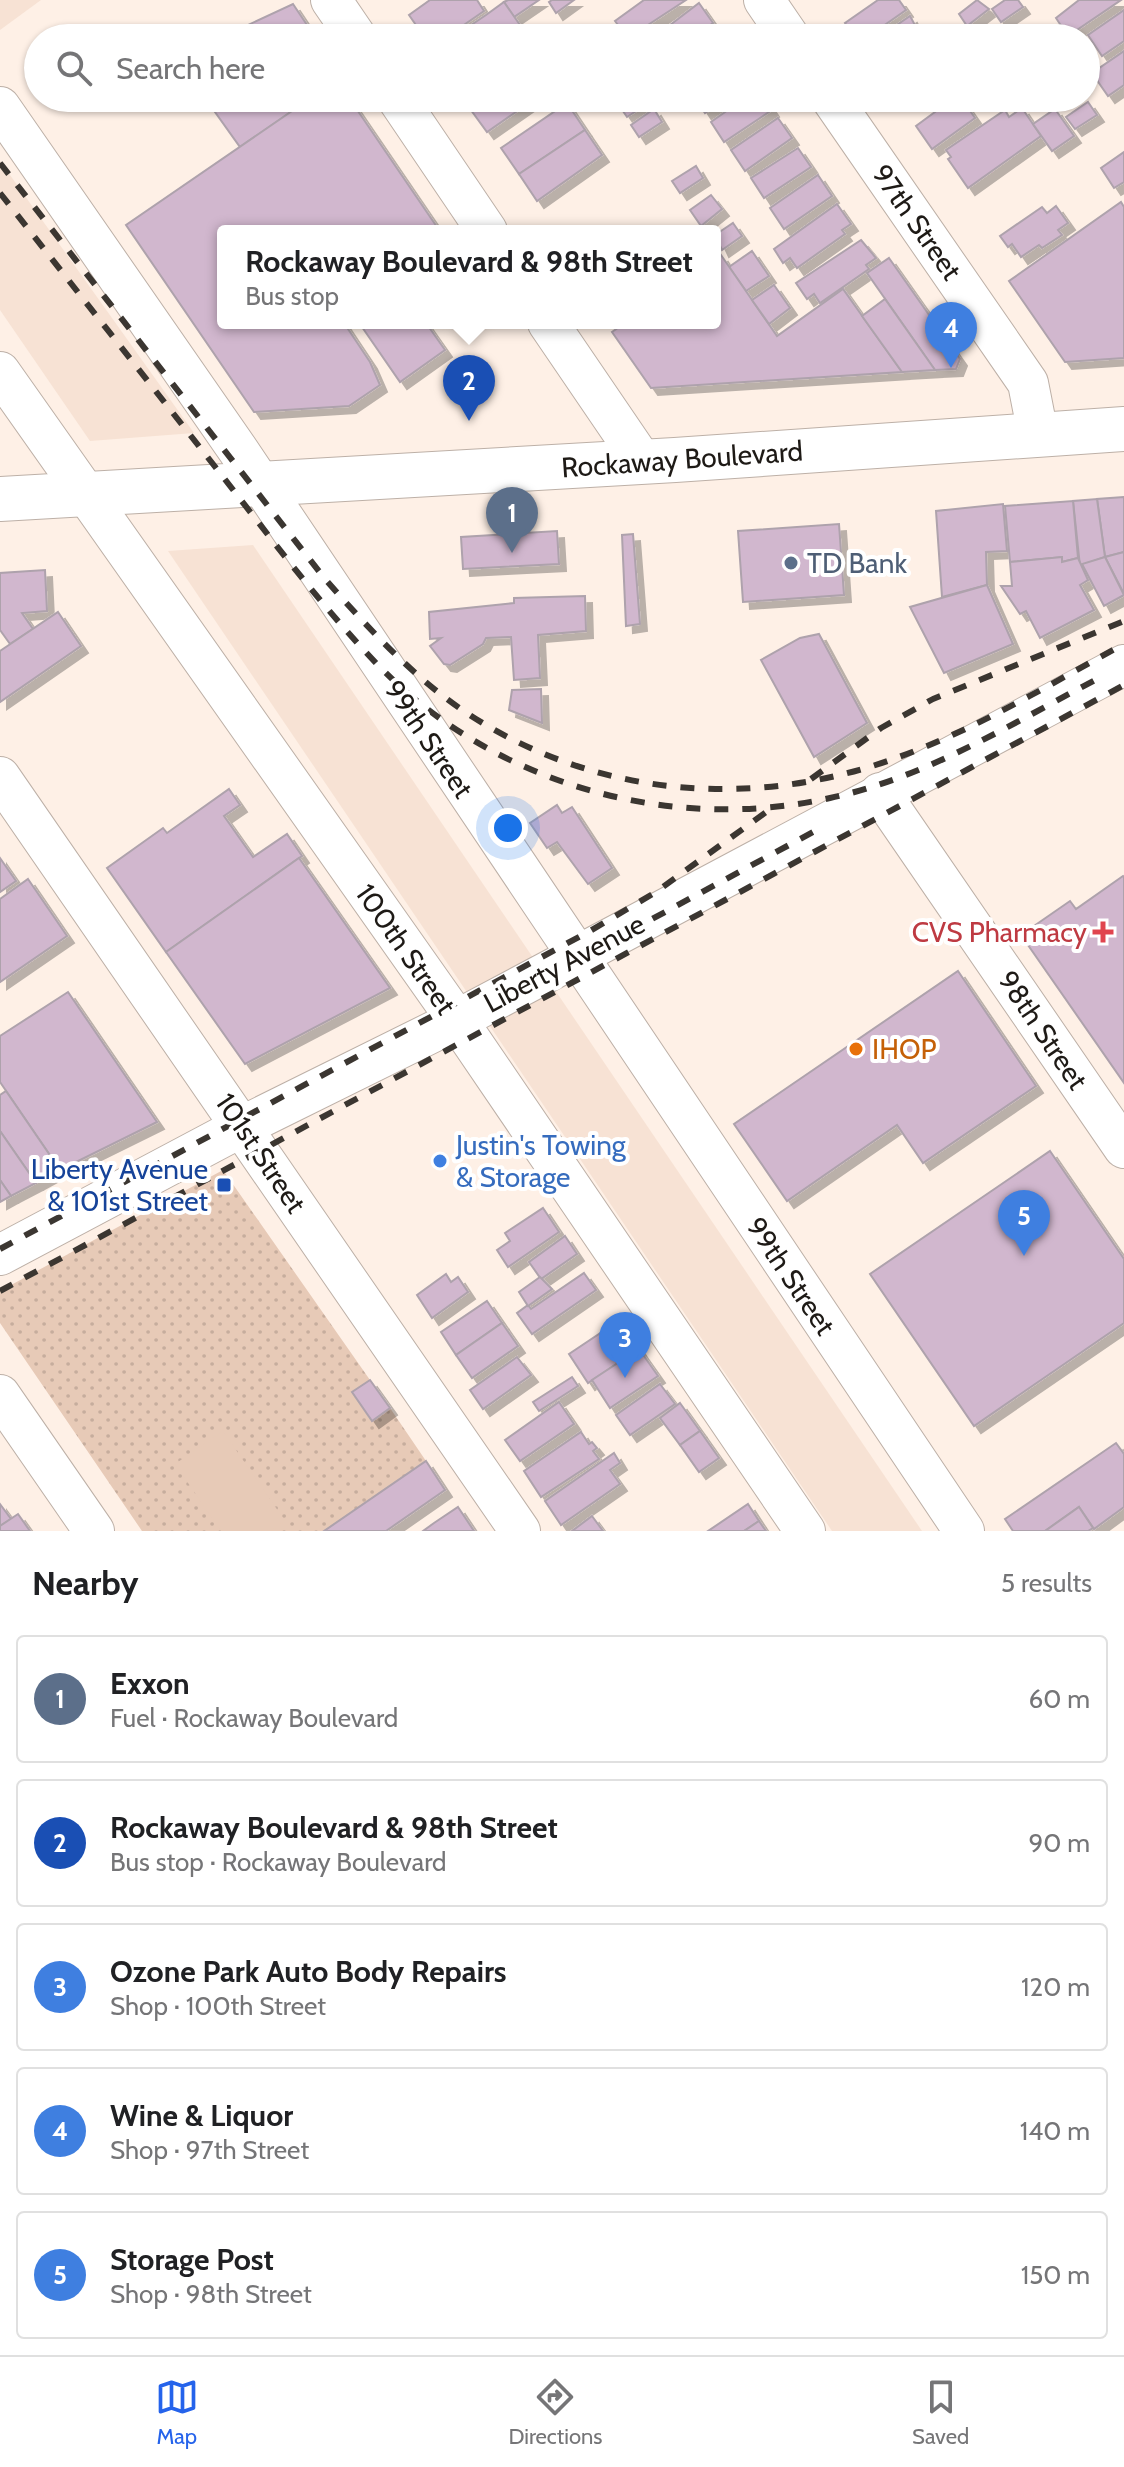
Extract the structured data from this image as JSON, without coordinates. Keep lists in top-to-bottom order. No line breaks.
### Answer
{"streets":{"main road":["Rockaway Boulevard"],"street":["97th Street","99th Street","100th Street","Liberty Avenue","98th Street","101st Street"]},"crossings":[["97th Street","Rockaway Boulevard"],["Rockaway Boulevard","99th Street"],["Rockaway Boulevard","100th Street"],["99th Street","Liberty Avenue"],["100th Street","Liberty Avenue"],["Liberty Avenue","98th Street"],["Liberty Avenue","101st Street"]],"places":{"other":["TD Bank","IHOP","Justin's Towing & Storage"],"health":["CVS Pharmacy"],"transit":["Liberty Avenue & 101st Street"]},"page":{"search":"Search here","popup":["Rockaway Boulevard & 98th Street","Bus stop"],"pins":["4","2","1","5","3"],"heading":["Nearby","5 results"],"list":[{"mark":"1","name":"Exxon","note":"Fuel · Rockaway Boulevard","value":"60 m"},{"mark":"2","name":"Rockaway Boulevard & 98th Street","note":"Bus stop · Rockaway Boulevard","value":"90 m"},{"mark":"3","name":"Ozone Park Auto Body Repairs","note":"Shop · 100th Street","value":"120 m"},{"mark":"4","name":"Wine & Liquor","note":"Shop · 97th Street","value":"140 m"},{"mark":"5","name":"Storage Post","note":"Shop · 98th Street","value":"150 m"}],"nav":["Map","Directions","Saved"]}}
